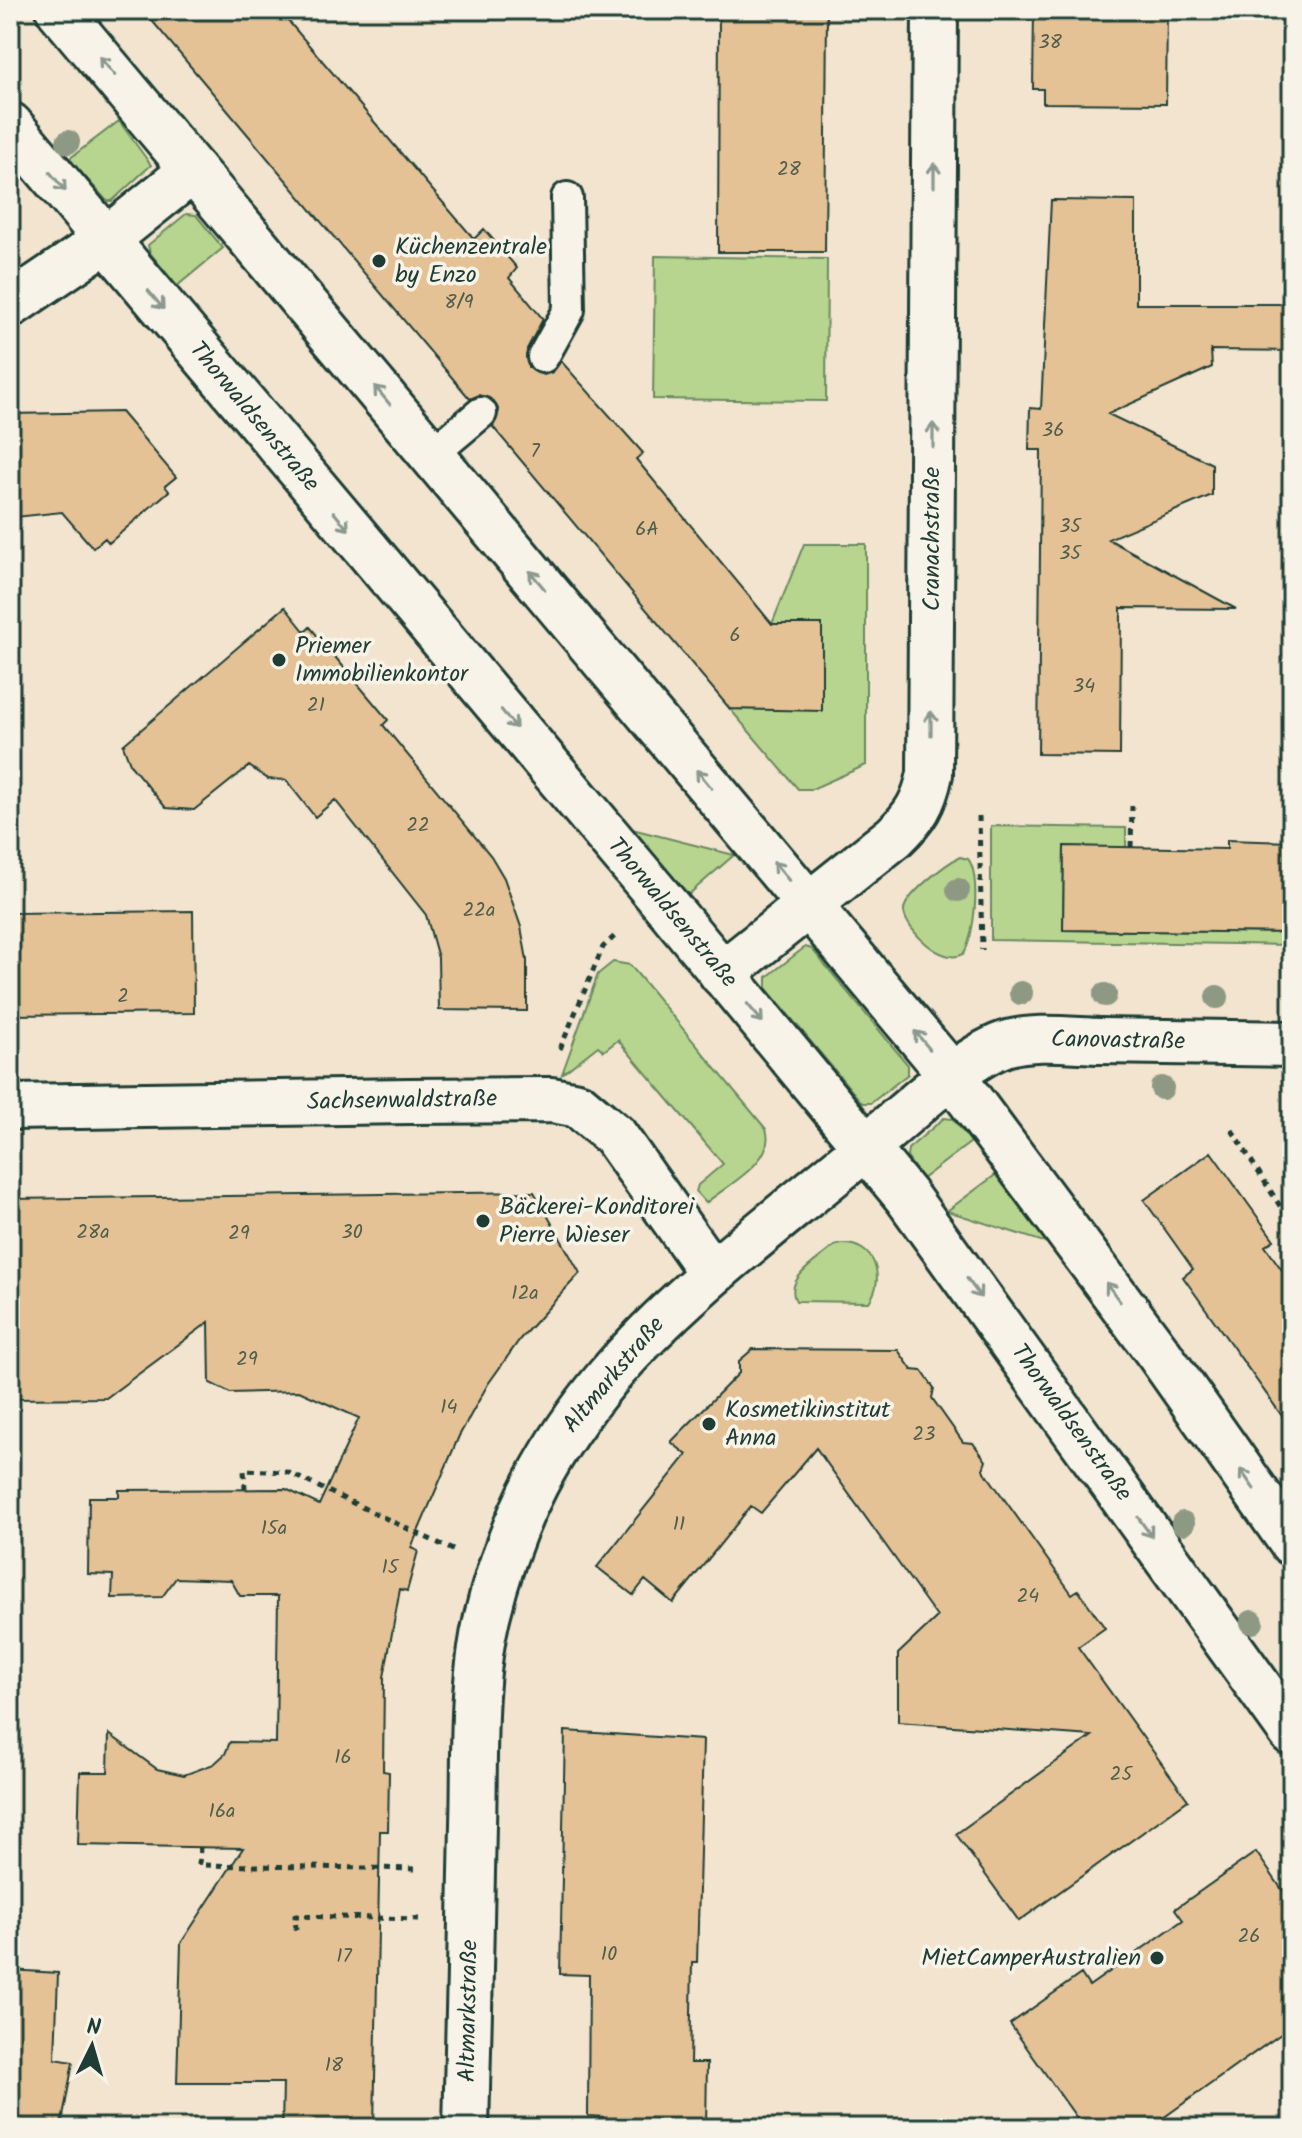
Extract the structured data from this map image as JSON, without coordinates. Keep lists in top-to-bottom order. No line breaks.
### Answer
{"streets":{"main road":["Thorwaldsenstraße","Cranachstraße","Canovastraße","Sachsenwaldstraße","Altmarkstraße"]},"crossings":[["Thorwaldsenstraße","Cranachstraße"],["Thorwaldsenstraße","Altmarkstraße"],["Canovastraße","Altmarkstraße"],["Sachsenwaldstraße","Altmarkstraße"]],"one_way":["Cranachstraße"],"places":["Küchenzentrale by Enzo","Priemer Immobilienkontor","Bäckerei-Konditorei Pierre Wieser","Kosmetikinstitut Anna","MietCamperAustralien"],"house_numbers":["38","28","8/9","36","7","35","6A","35","6","34","21","22","22a","2","28a","30","29","12a","29","14","23","11","15a","15","24","16","25","16a","26","10","17","18"],"north":"top"}
